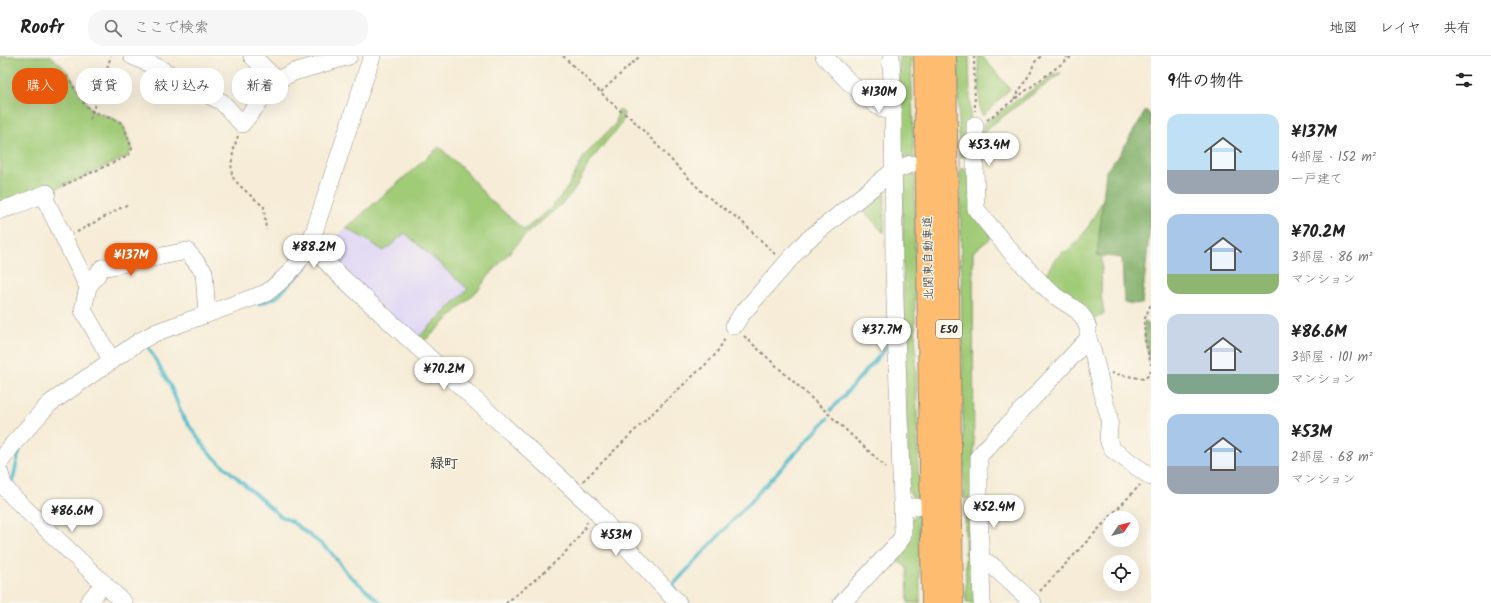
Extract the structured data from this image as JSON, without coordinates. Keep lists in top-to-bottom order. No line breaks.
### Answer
{"streets":{"highway":["北関東自動車道","E50"]},"districts":["緑町"],"north":"top right","page":{"header":"Roofr","search":"ここで検索","nav":["地図","レイヤ","共有"],"heading":"9件の物件","chip":["購入","賃貸","絞り込み","新着"],"price":["¥130M","¥53.4M","¥88.2M","¥137M","¥37.7M","¥70.2M","¥52.4M","¥86.6M","¥53M"],"list":[{"name":"¥137M","note":"4部屋 · 152 m² · 一戸建て"},{"name":"¥70.2M","note":"3部屋 · 86 m² · マンション"},{"name":"¥86.6M","note":"3部屋 · 101 m² · マンション"},{"name":"¥53M","note":"2部屋 · 68 m² · マンション"}]}}
